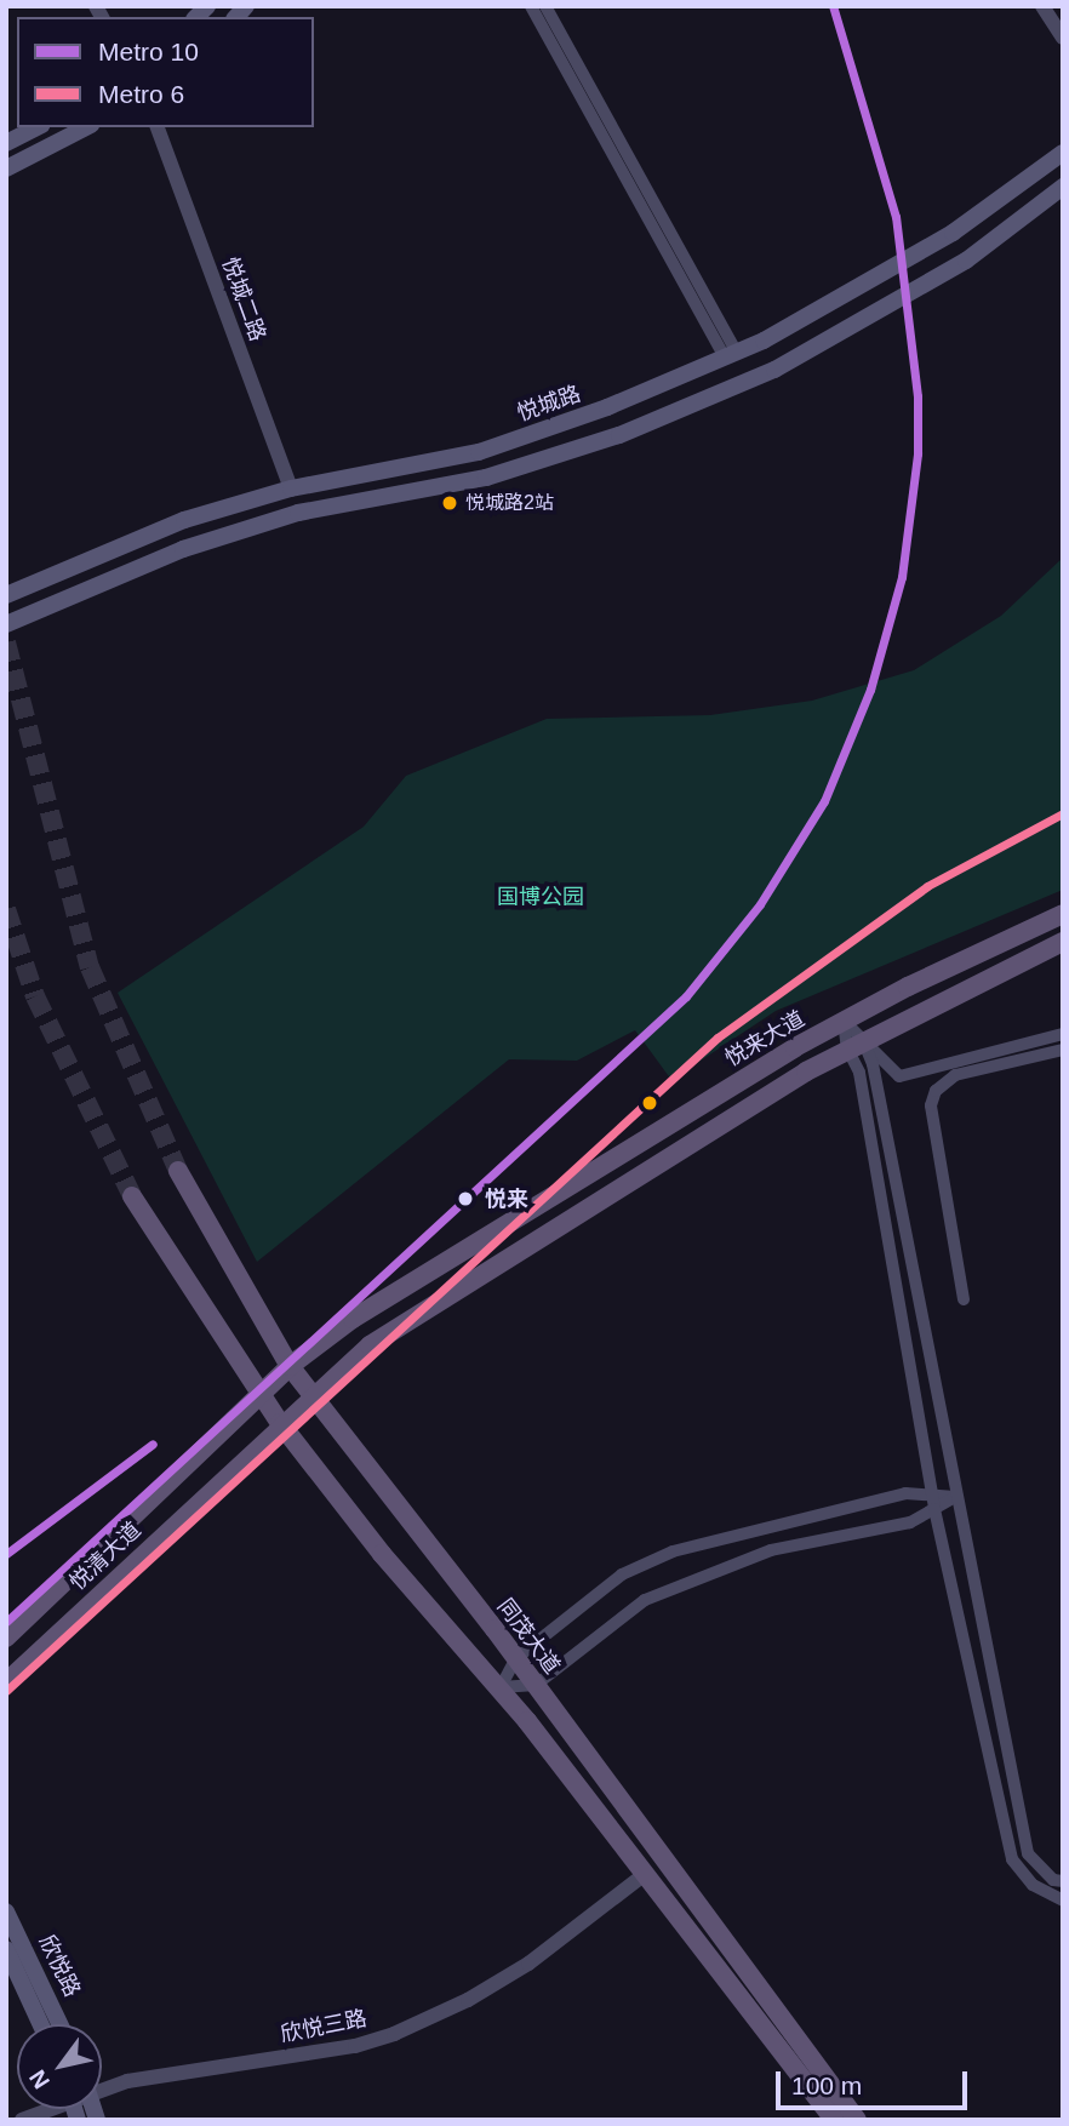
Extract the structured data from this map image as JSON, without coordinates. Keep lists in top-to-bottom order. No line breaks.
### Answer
{"streets":{"main road":["悦城路","悦来大道","悦清大道","同茂大道","欣悦路"],"street":["悦城二路","欣悦三路"]},"crossings":[["悦城二路","悦城路"],["悦来大道","悦清大道"],["悦来大道","同茂大道"],["悦清大道","同茂大道"]],"parks":["国博公园"],"places":["悦城路2站","悦来"],"lines":["metro line 10","metro line 6"],"legend":["Metro 10","Metro 6"],"scale_bar":"100 m","north":"bottom left"}
